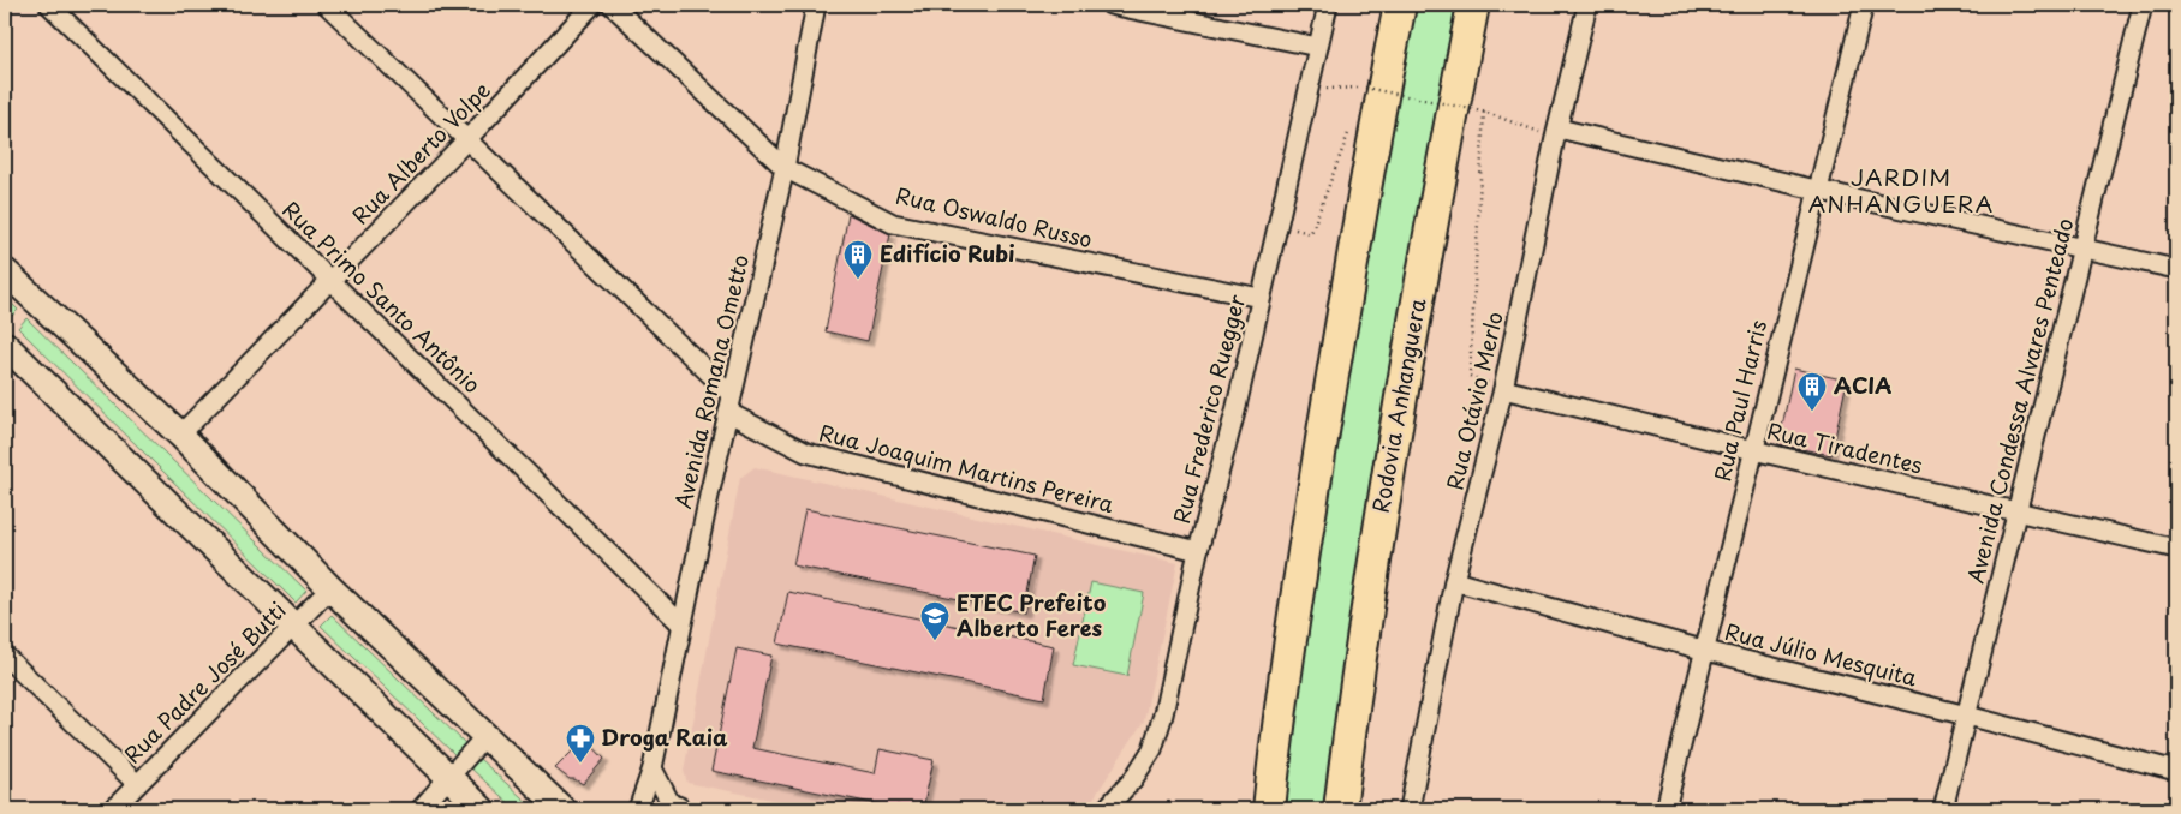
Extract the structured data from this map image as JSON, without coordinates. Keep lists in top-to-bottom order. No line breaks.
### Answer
{"streets":{"highway":["Rodovia Anhanguera"],"street":["Rua Alberto Volpe","Rua Oswaldo Russo","Rua Primo Santo Antônio","Avenida Romana Ometto","Rua Otávio Merlo","Rua Paul Harris","Avenida Condessa Alvares Penteado","Rua Frederico Ruegger","Rua Tiradentes","Rua Joaquim Martins Pereira","Rua Júlio Mesquita","Rua Padre José Butti"]},"crossings":[["Rua Alberto Volpe","Rua Primo Santo Antônio"],["Rua Oswaldo Russo","Avenida Romana Ometto"],["Rua Oswaldo Russo","Rua Frederico Ruegger"],["Rua Primo Santo Antônio","Avenida Romana Ometto"],["Avenida Romana Ometto","Rua Joaquim Martins Pereira"],["Rua Otávio Merlo","Rua Tiradentes"],["Rua Otávio Merlo","Rua Júlio Mesquita"],["Rua Paul Harris","Rua Tiradentes"],["Rua Paul Harris","Rua Júlio Mesquita"],["Avenida Condessa Alvares Penteado","Rua Tiradentes"],["Avenida Condessa Alvares Penteado","Rua Júlio Mesquita"],["Rua Frederico Ruegger","Rua Joaquim Martins Pereira"]],"districts":["JARDIM ANHANGUERA"],"places":{"building":["Edifício Rubi","ACIA"],"school or university":["ETEC Prefeito Alberto Feres"],"pharmacy":["Droga Raia"]}}
